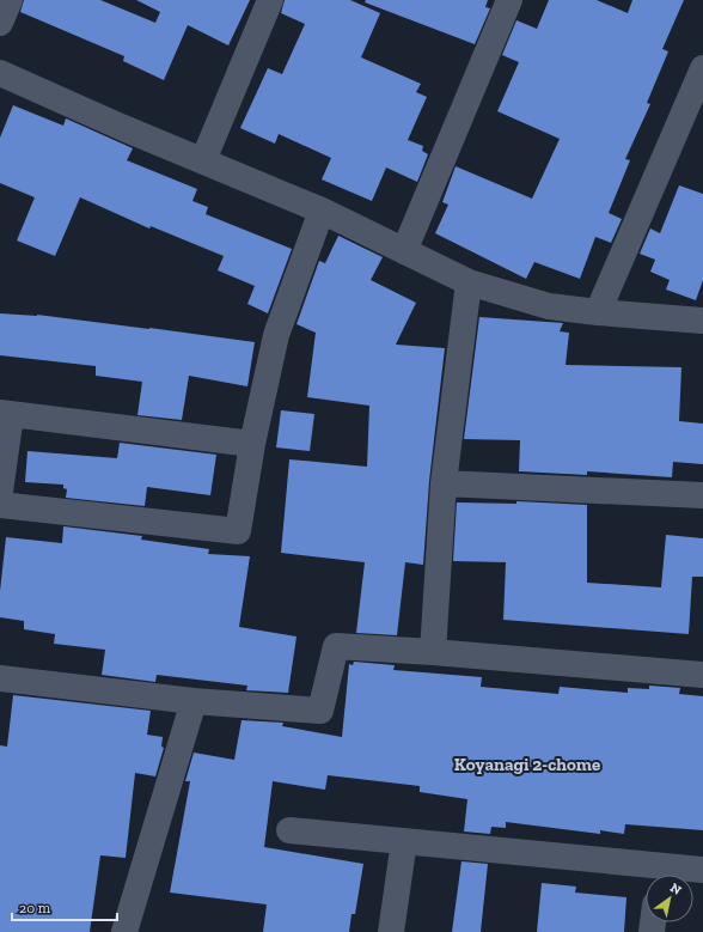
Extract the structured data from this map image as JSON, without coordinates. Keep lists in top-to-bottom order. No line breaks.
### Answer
{"districts":["Koyanagi 2-chome"],"scale_bar":"20 m","north":"top right"}
